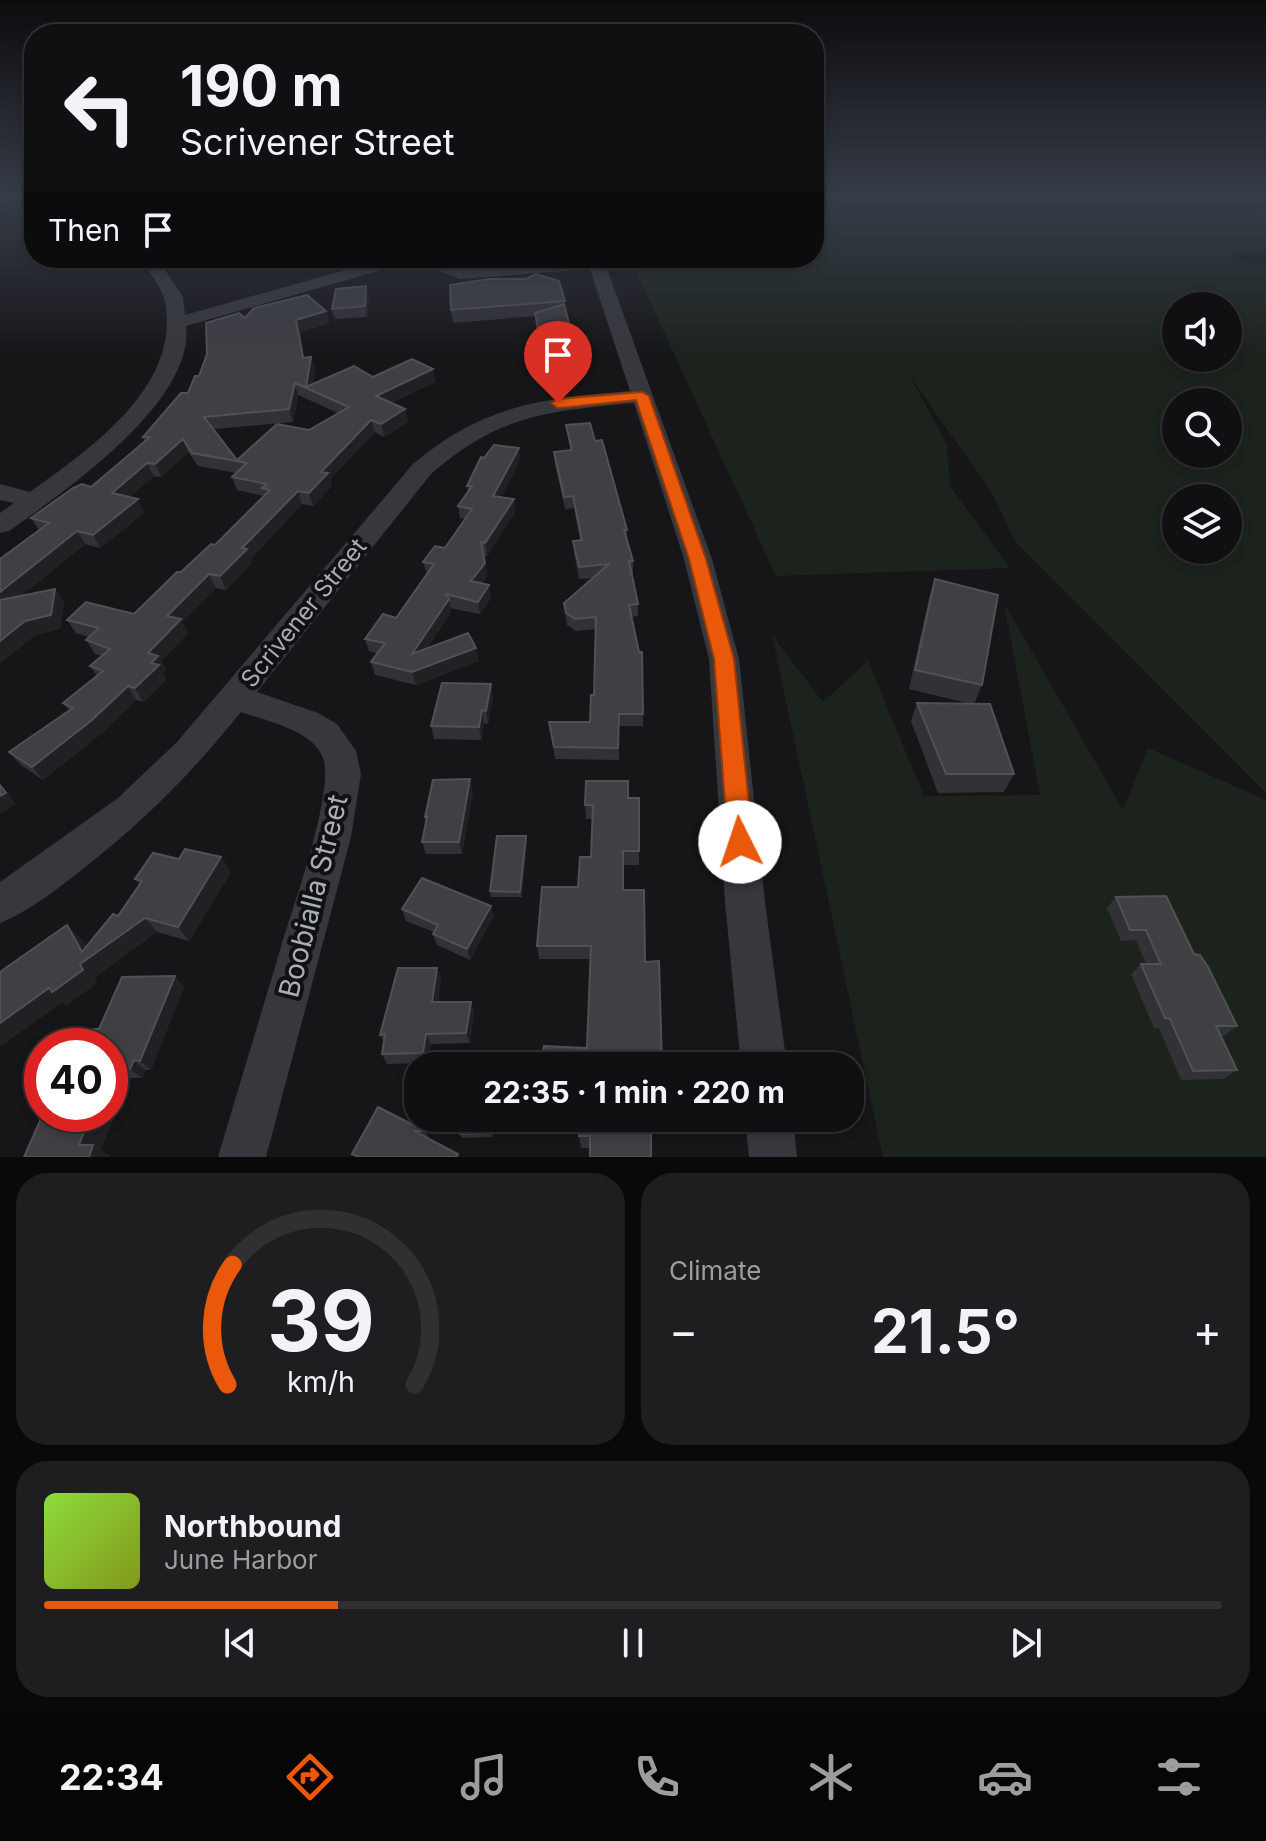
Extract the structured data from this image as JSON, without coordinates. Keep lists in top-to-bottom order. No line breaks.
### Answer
{"streets":{"street":["Scrivener Street","Boobialla Street"]},"crossings":[["Scrivener Street","Boobialla Street"]],"page":{"turn":["190 m","Scrivener Street"],"then":"Then","limit":"40","trip":"22:35 · 1 min · 220 m","tile":"Climate","heat":["−","21.5°","+"],"song":["Northbound","June Harbor"],"tabs":"22:34","gauge":["39","km/h"]}}
